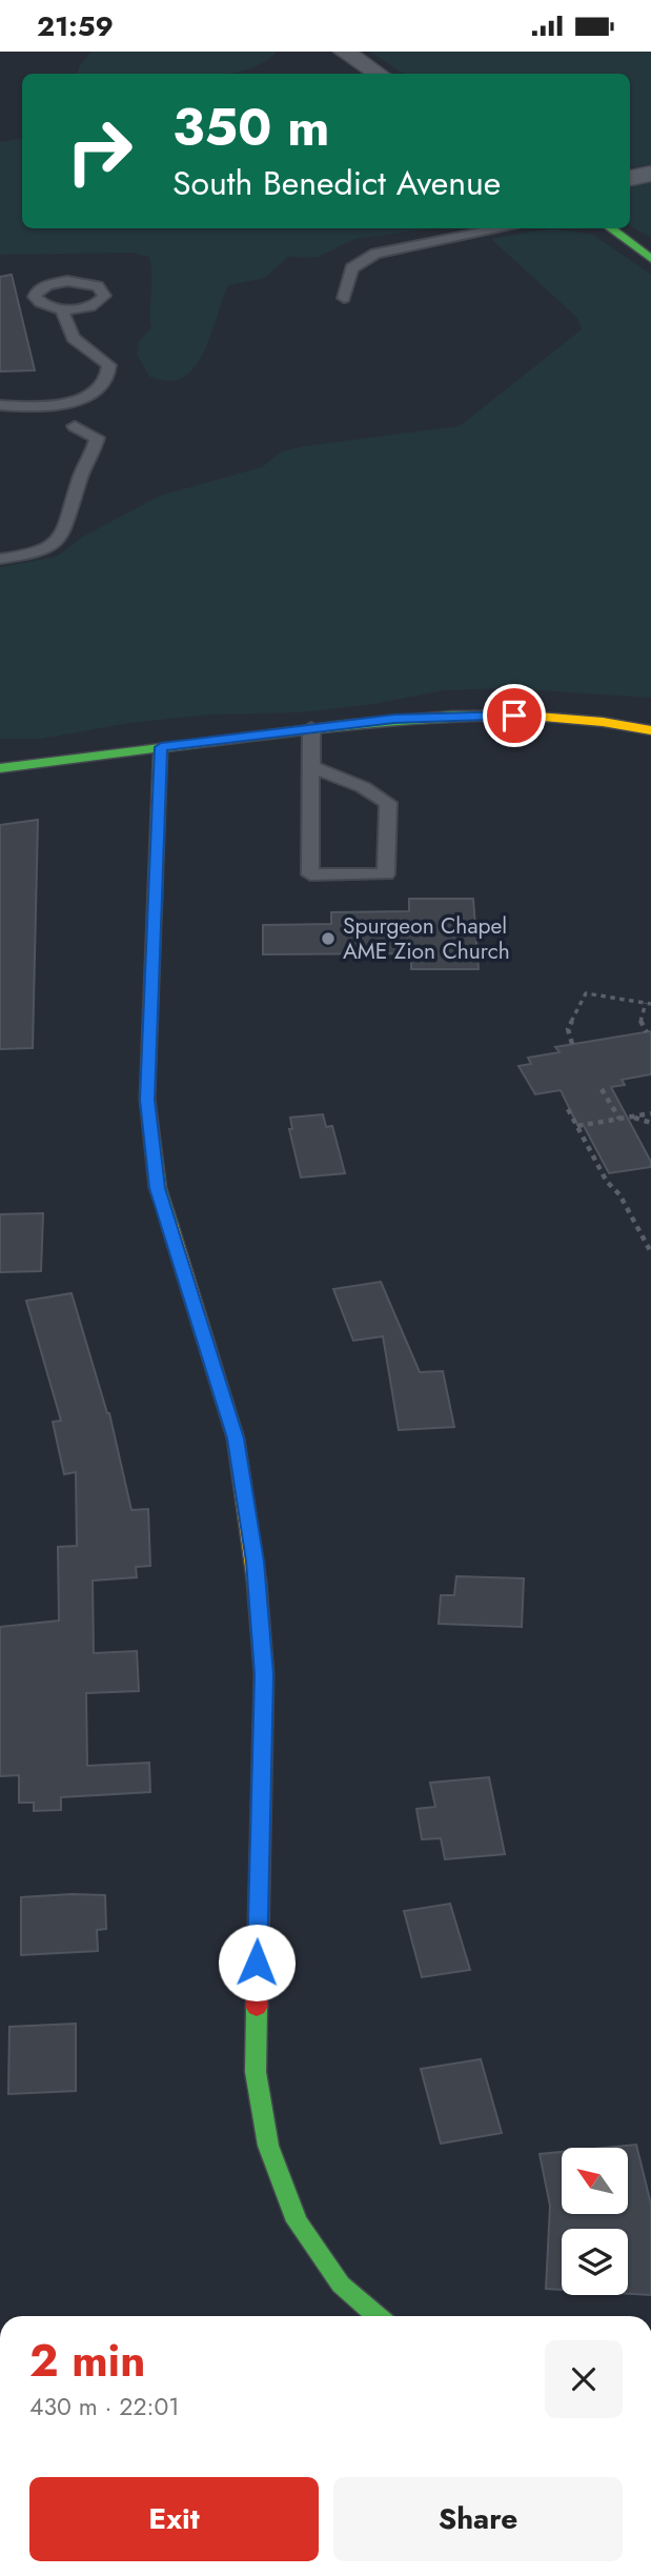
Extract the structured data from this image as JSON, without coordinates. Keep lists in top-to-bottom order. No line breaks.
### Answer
{"places":["Spurgeon Chapel AME Zion Church"],"north":"top left","page":{"status":"21:59","turn":["350 m","South Benedict Avenue"],"heading":["2 min","430 m · 22:01"],"buttons":["Exit","Share"]}}
